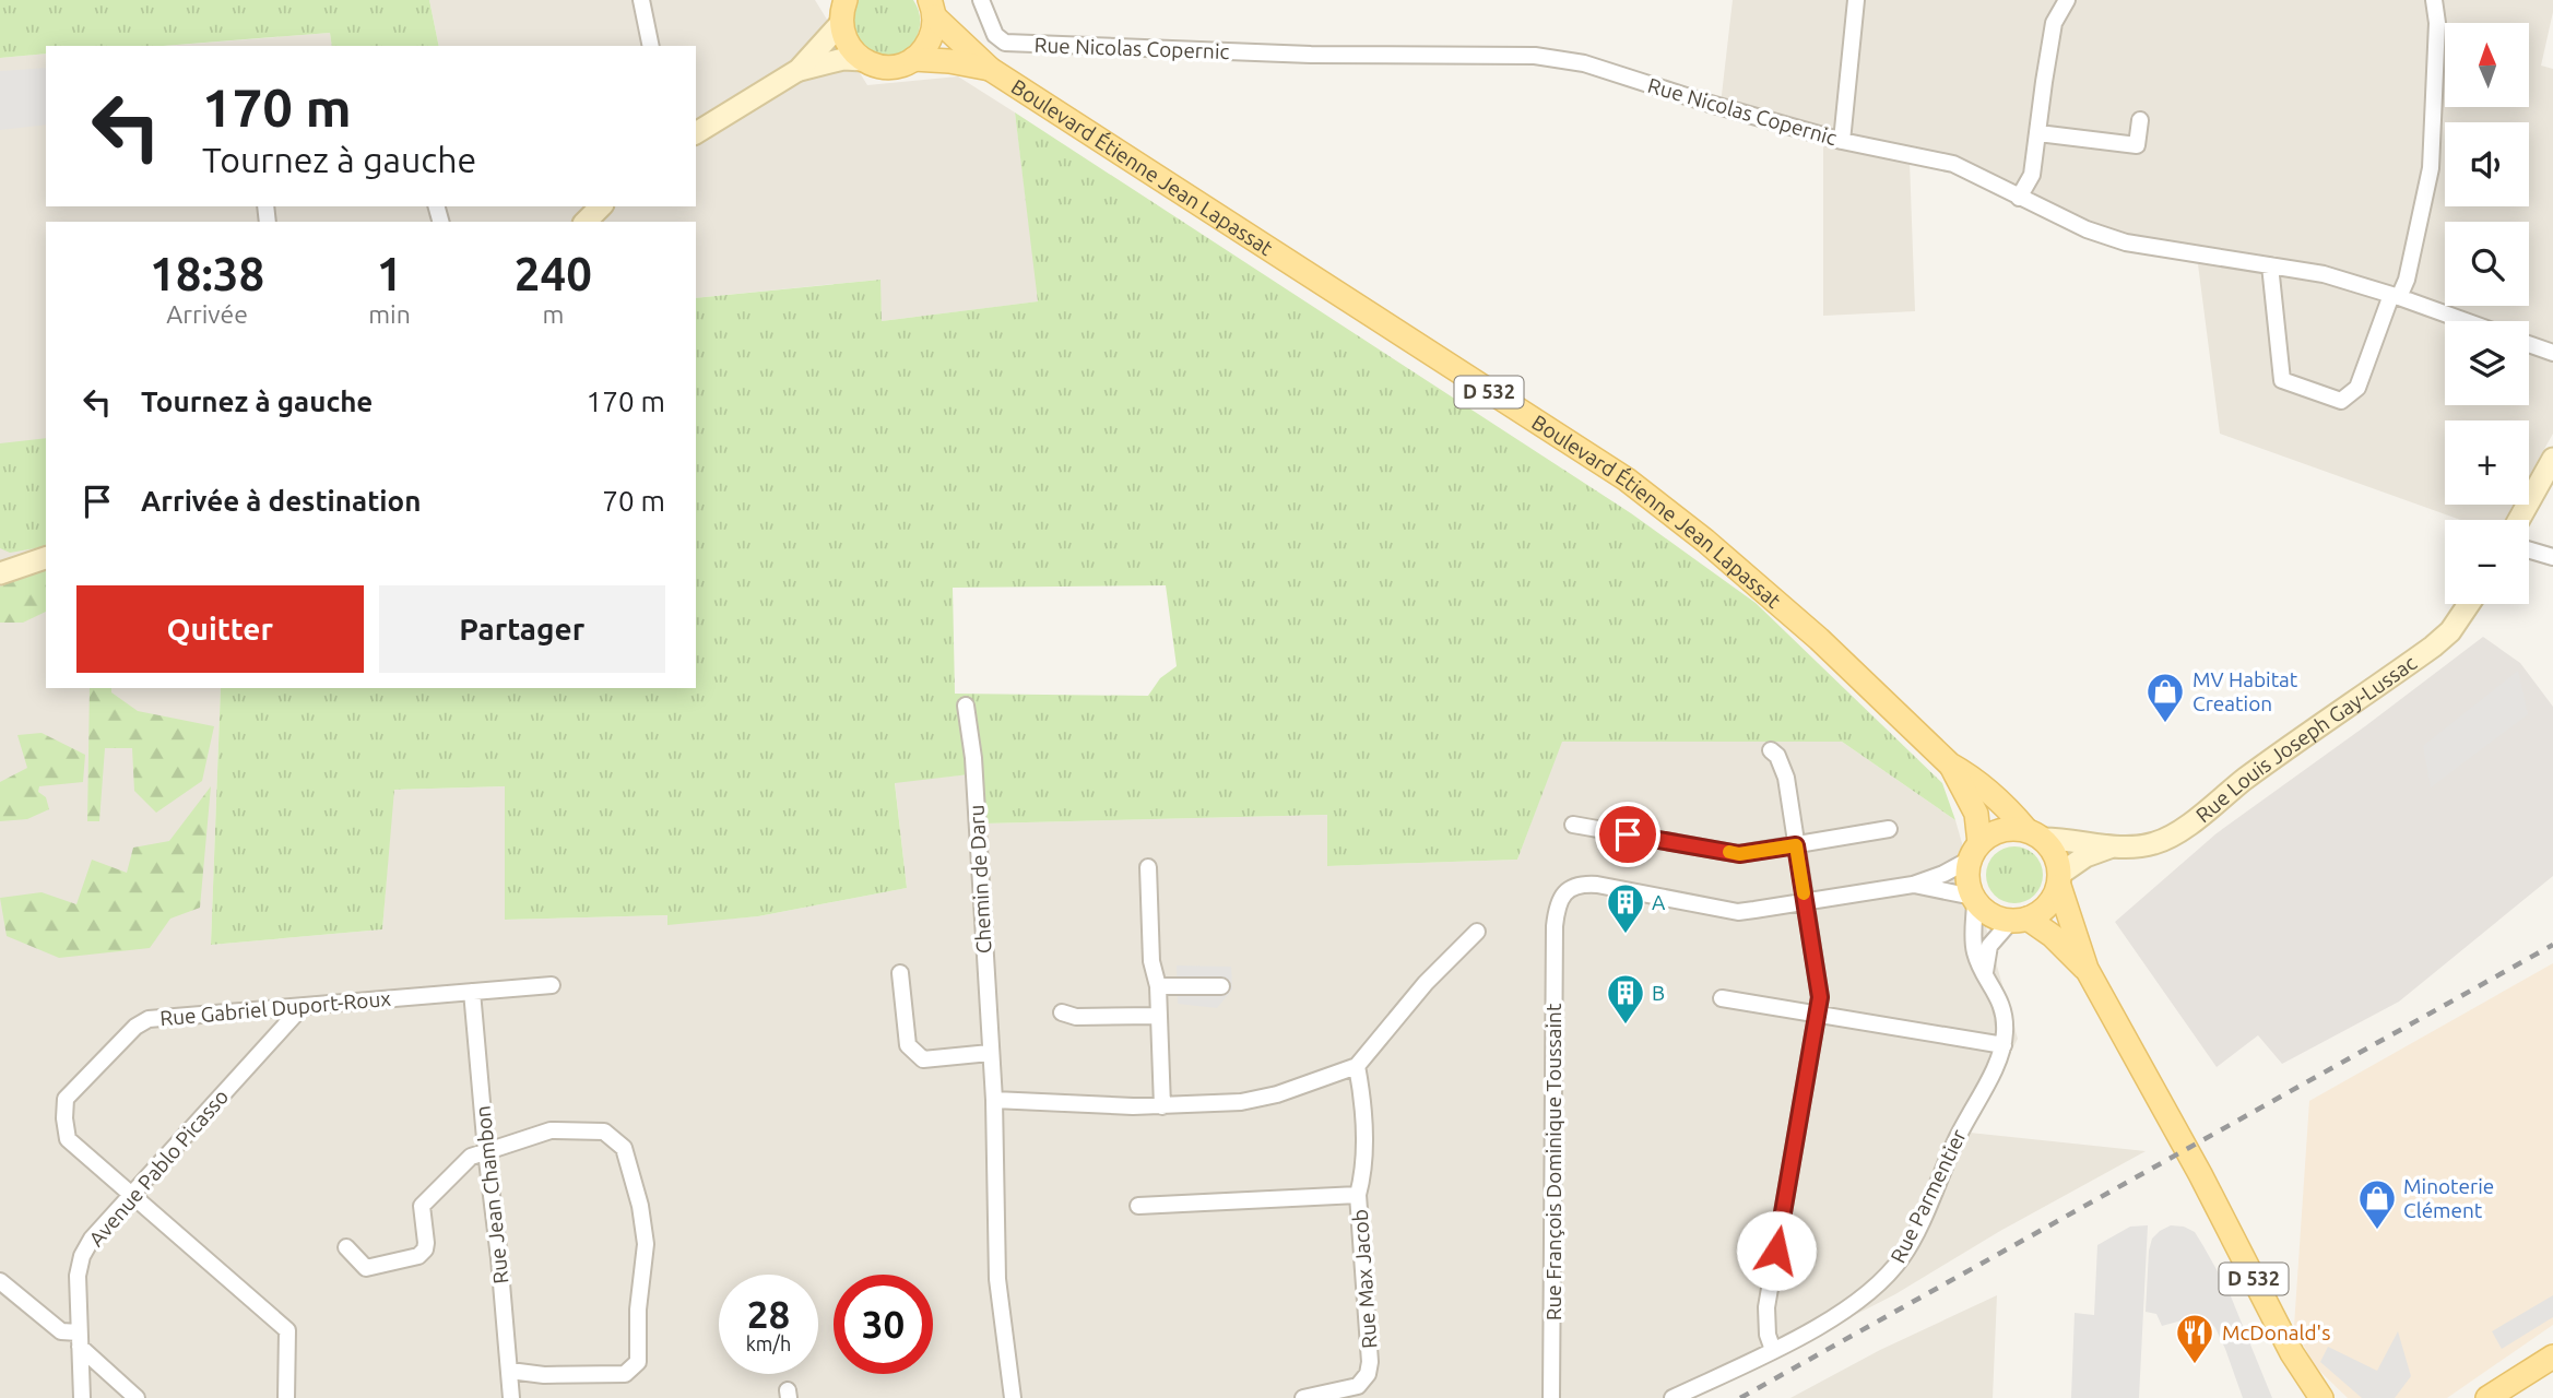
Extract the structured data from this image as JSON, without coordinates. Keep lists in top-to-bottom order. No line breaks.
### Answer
{"streets":{"main road":["Boulevard Étienne Jean Lapassat","D 532"],"street":["Rue Nicolas Copernic","Rue Louis Joseph Gay-Lussac","Chemin de Daru","Rue Gabriel Duport-Roux","Rue François Dominique Toussaint","Avenue Pablo Picasso","Rue Jean Chambon","Rue Parmentier","Rue Max Jacob"]},"crossings":[["Boulevard Étienne Jean Lapassat","D 532"],["Boulevard Étienne Jean Lapassat","Rue Louis Joseph Gay-Lussac"],["Boulevard Étienne Jean Lapassat","Rue Parmentier"],["D 532","Rue Louis Joseph Gay-Lussac"],["D 532","Rue Parmentier"],["Rue Louis Joseph Gay-Lussac","Rue Parmentier"],["Rue Gabriel Duport-Roux","Avenue Pablo Picasso"],["Rue Gabriel Duport-Roux","Rue Jean Chambon"]],"places":{"shop":["MV Habitat Creation","Minoterie Clément"],"building":["A","B"],"restaurant":["McDonald's"]},"north":"top","page":{"map_buttons":["+","−"],"turn":["170 m","Tournez à gauche"],"eta":["18:38","Arrivée","1","min","240","m"],"list":[{"name":"Tournez à gauche","value":"170 m"},{"name":"Arrivée à destination","value":"70 m"}],"buttons":["Quitter","Partager"],"speed":"28 km/h","limit":"30"}}
